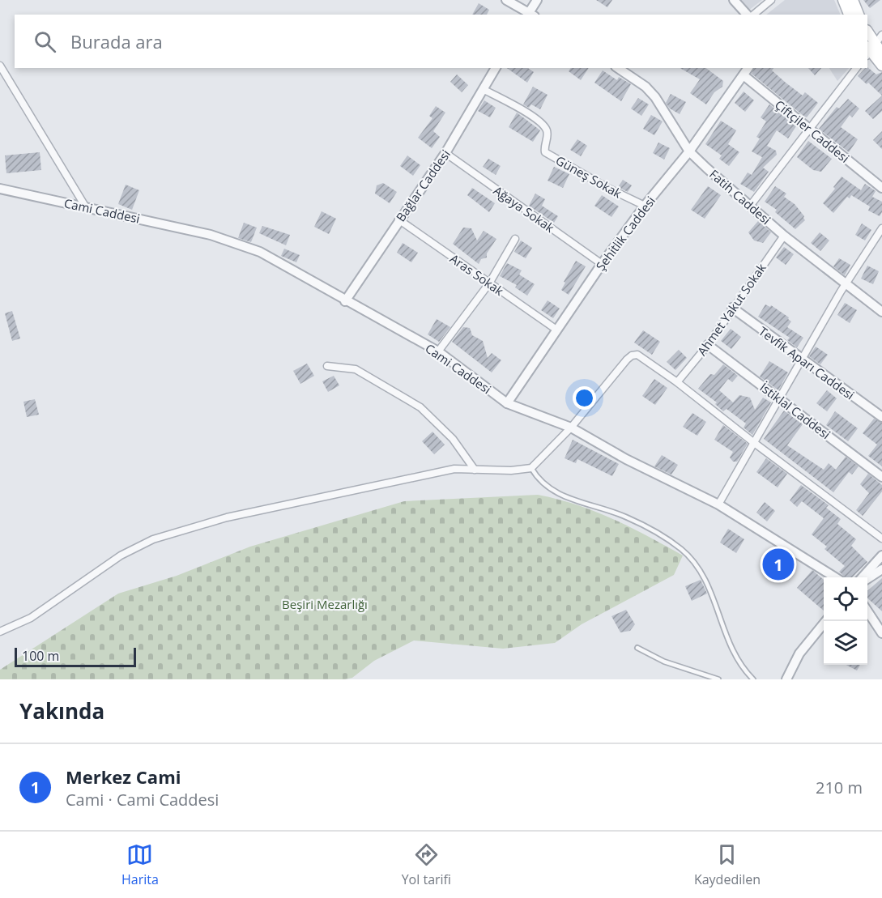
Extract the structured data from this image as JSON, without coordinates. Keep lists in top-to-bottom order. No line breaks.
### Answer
{"streets":{"street":["Çiftçiler Caddesi","Güneş Sokak","Bağlar Caddesi","Fatih Caddesi","Ağaya Sokak","Cami Caddesi","Şehitlik Caddesi","Aras Sokak","Ahmet Yakut Sokak","Tevfik Aparı Caddesi","İstiklal Caddesi"]},"crossings":[["Çiftçiler Caddesi","Şehitlik Caddesi"],["Güneş Sokak","Bağlar Caddesi"],["Güneş Sokak","Şehitlik Caddesi"],["Bağlar Caddesi","Ağaya Sokak"],["Bağlar Caddesi","Cami Caddesi"],["Bağlar Caddesi","Aras Sokak"],["Fatih Caddesi","Şehitlik Caddesi"],["Fatih Caddesi","Ahmet Yakut Sokak"],["Ağaya Sokak","Şehitlik Caddesi"],["Cami Caddesi","Şehitlik Caddesi"],["Şehitlik Caddesi","Aras Sokak"],["Ahmet Yakut Sokak","Tevfik Aparı Caddesi"],["Ahmet Yakut Sokak","İstiklal Caddesi"]],"parks":["Beşiri Mezarlığı"],"scale_bar":"100 m","page":{"search":"Burada ara","pins":"1","scale":"100 m","heading":"Yakında","list":[{"mark":"1","name":"Merkez Cami","note":"Cami · Cami Caddesi","value":"210 m"}],"nav":["Harita","Yol tarifi","Kaydedilen"]}}
